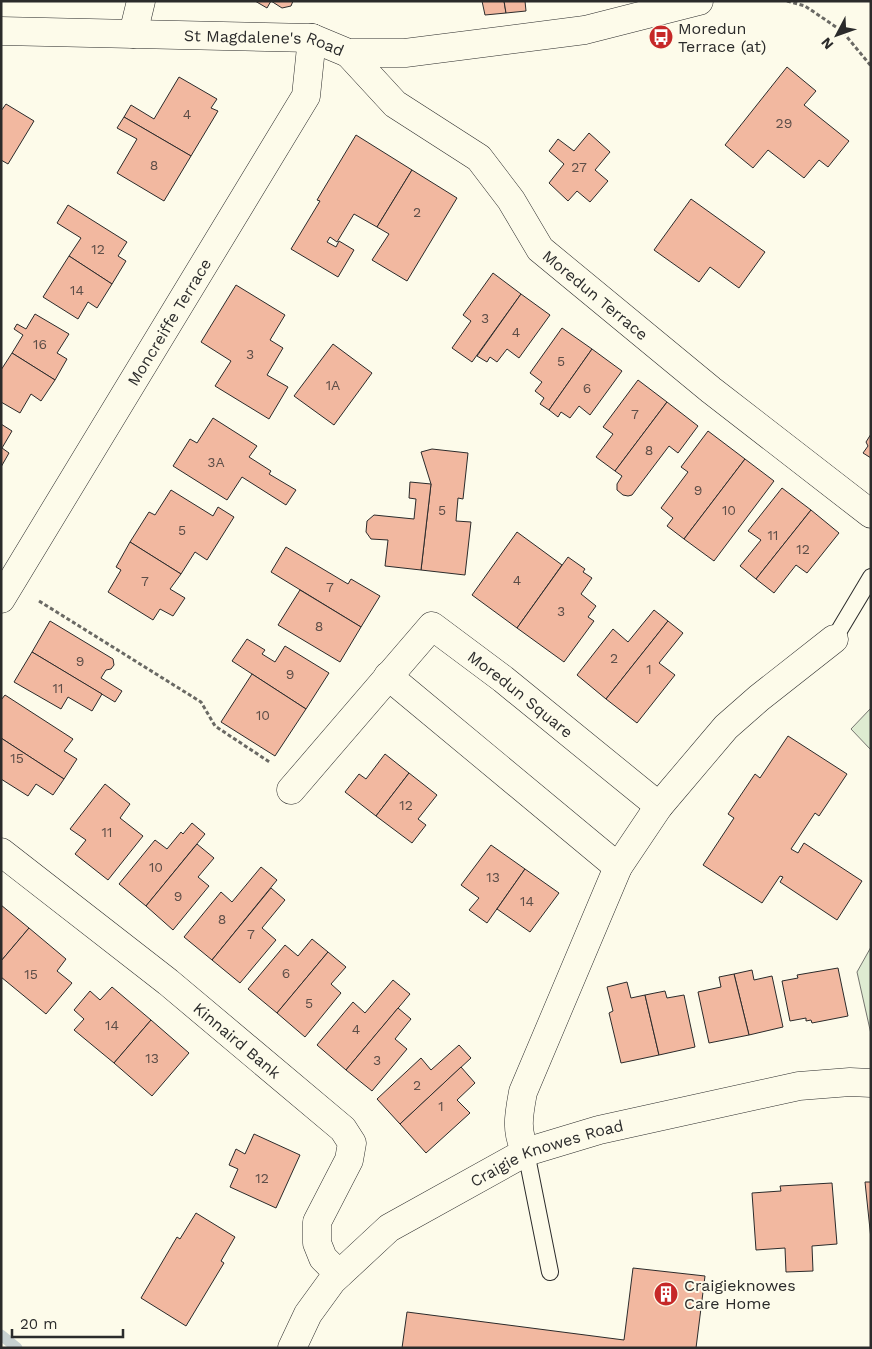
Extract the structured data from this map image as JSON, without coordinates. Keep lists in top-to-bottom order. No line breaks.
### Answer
{"streets":{"street":["St Magdalene's Road","Moredun Terrace","Moncreiffe Terrace","Moredun Square","Kinnaird Bank","Craigie Knowes Road"]},"crossings":[["St Magdalene's Road","Moredun Terrace"],["St Magdalene's Road","Moncreiffe Terrace"],["Kinnaird Bank","Craigie Knowes Road"]],"places":{"bus stop":["Moredun Terrace (at)"],"building":["Craigieknowes Care Home"]},"house_numbers":["4","29","8","27","2","12","14","3","4","16","3","5","1A","6","7","8","3A","9","5","10","5","11","12","4","7","7","3","8","2","9","1","9","11","10","15","12","11","10","13","9","14","8","7","6","15","5","14","4","13","3","2","1","12"],"scale_bar":"20 m","north":"bottom left"}
